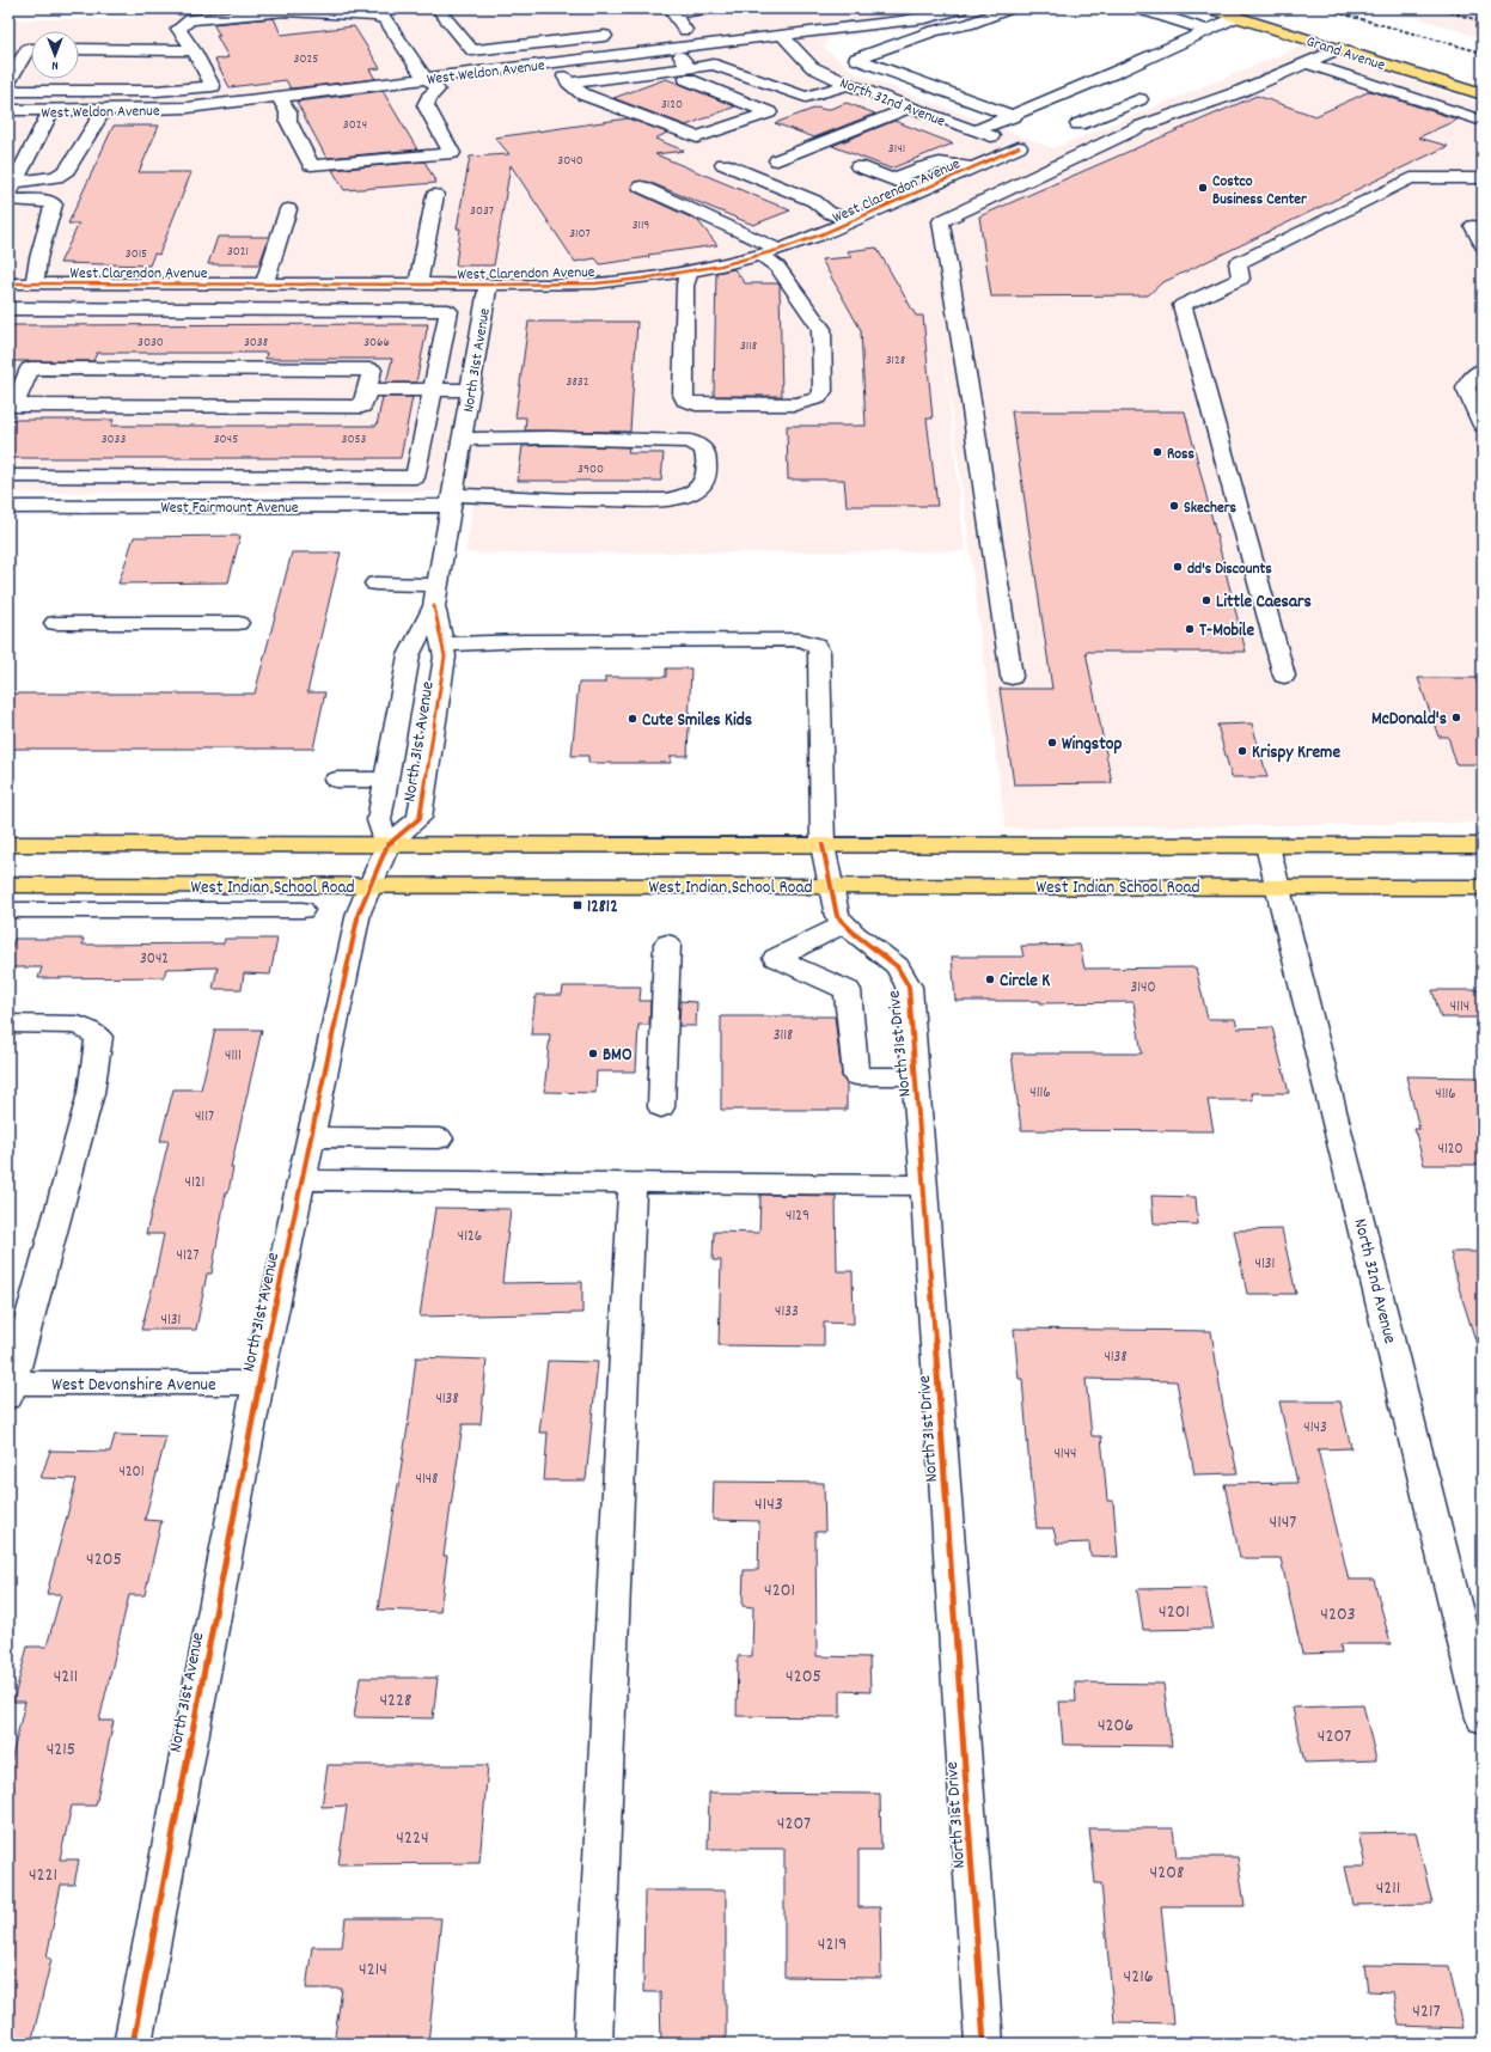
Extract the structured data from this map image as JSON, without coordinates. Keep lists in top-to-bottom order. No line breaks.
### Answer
{"streets":{"main road":["Grand Avenue","West Indian School Road"],"street":["West Weldon Avenue","North 32nd Avenue","West Clarendon Avenue","North 31st Avenue","West Fairmount Avenue","North 31st Drive","West Devonshire Avenue"]},"crossings":[["West Weldon Avenue","North 32nd Avenue"],["North 32nd Avenue","West Clarendon Avenue"],["North 32nd Avenue","West Indian School Road"],["West Clarendon Avenue","North 31st Avenue"],["North 31st Avenue","West Fairmount Avenue"],["North 31st Avenue","West Indian School Road"],["North 31st Avenue","North 31st Drive"],["North 31st Avenue","West Devonshire Avenue"],["West Indian School Road","North 31st Drive"]],"places":{"other":["Costco Business Center","Ross","Skechers","dd's Discounts","Little Caesars","T-Mobile","McDonald's","Cute Smiles Kids","Wingstop","Krispy Kreme","Circle K","BMO"],"transit":["12812"]},"house_numbers":["3025","3120","3024","3141","3040","3037","3119","3107","3021","3015","3030","3038","3066","3118","3128","3832","3033","3045","3053","3900","3042","3140","4114","3118","4111","4116","4116","4117","4120","4121","4129","4126","4127","4131","4133","4131","4138","4138","4143","4144","4201","4148","4143","4147","4205","4201","4201","4203","4211","4205","4228","4206","4207","4215","4207","4224","4208","4221","4211","4219","4214","4216","4217"],"north":"bottom"}
